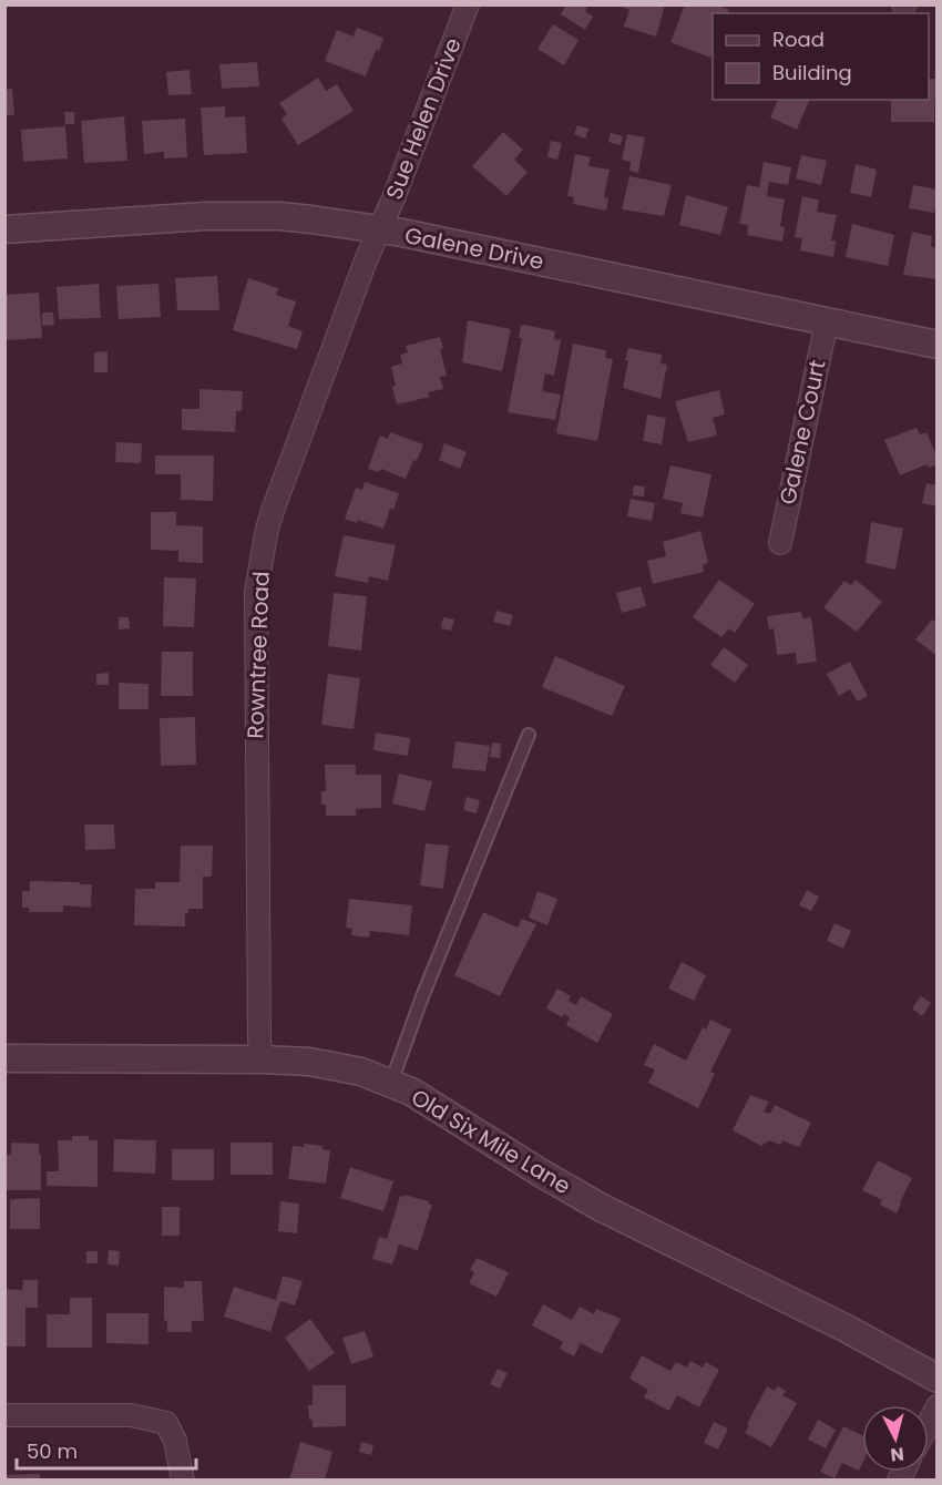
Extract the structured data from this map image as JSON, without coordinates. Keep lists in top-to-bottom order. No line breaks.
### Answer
{"streets":{"street":["Sue Helen Drive","Galene Drive","Galene Court","Rowntree Road","Old Six Mile Lane"]},"crossings":[["Sue Helen Drive","Galene Drive"],["Sue Helen Drive","Rowntree Road"],["Galene Drive","Galene Court"],["Galene Drive","Rowntree Road"],["Rowntree Road","Old Six Mile Lane"]],"legend":["Road","Building"],"scale_bar":"50 m","north":"bottom"}
